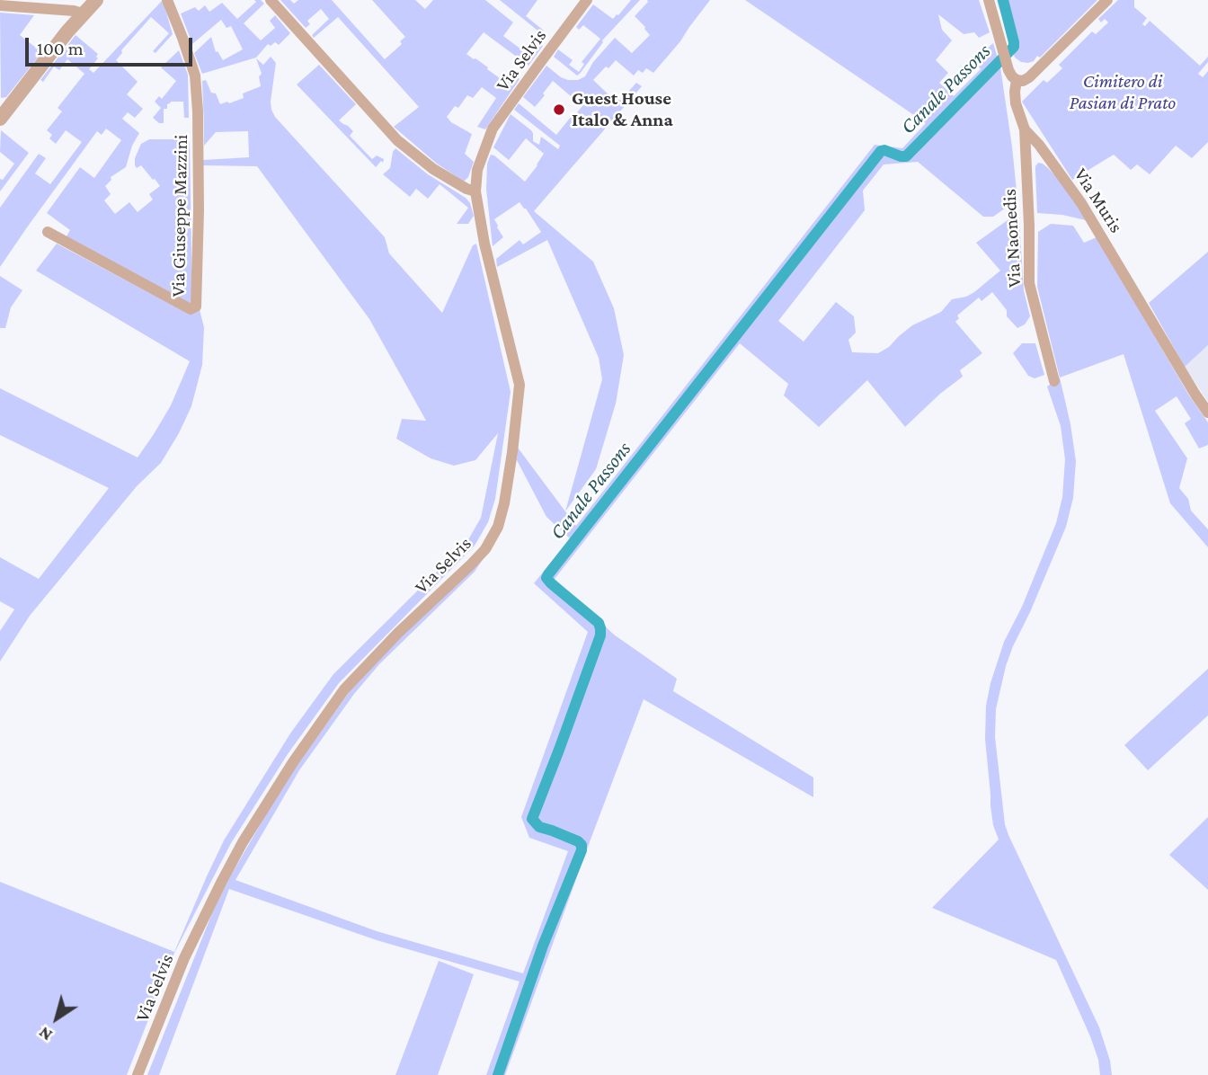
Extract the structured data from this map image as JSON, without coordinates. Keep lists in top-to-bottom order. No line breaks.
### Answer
{"streets":{"street":["Via Selvis","Via Muris","Via Giuseppe Mazzini","Via Naonedis"]},"crossings":[["Via Muris","Via Naonedis"]],"water":["Canale Passons"],"parks":["Cimitero di Pasian di Prato"],"places":["Guest House Italo & Anna"],"scale_bar":"100 m","north":"bottom left"}
